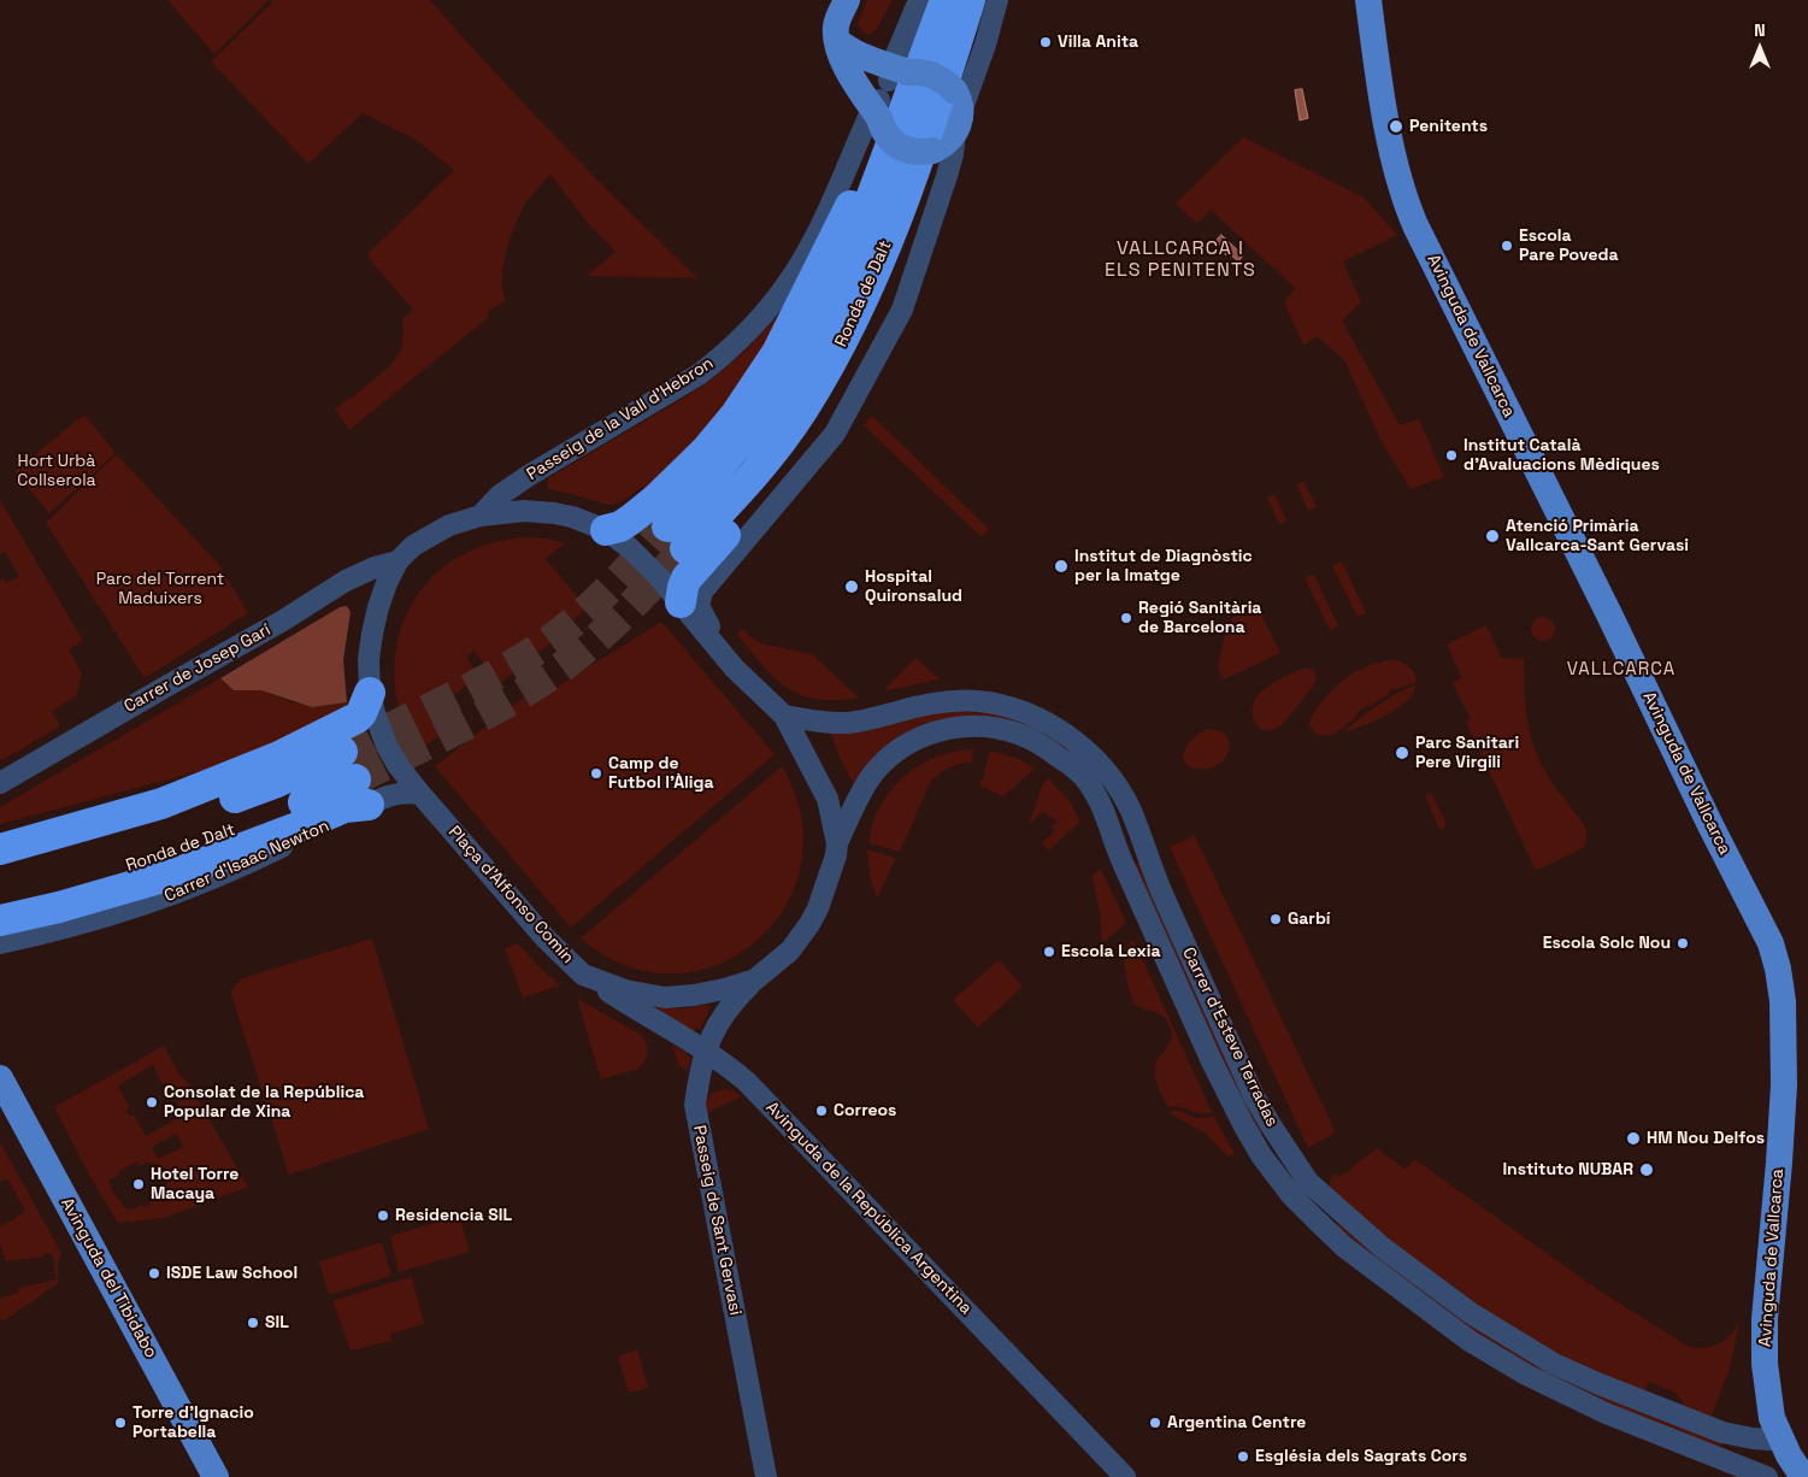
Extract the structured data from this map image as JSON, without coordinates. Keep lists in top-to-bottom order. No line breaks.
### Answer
{"streets":{"highway":["Ronda de Dalt"],"main road":["Avinguda de Vallcarca","Avinguda del Tibidabo"],"street":["Passeig de la Vall d'Hebron","Carrer de Josep Garí","Carrer d'Isaac Newton","Plaça d'Alfonso Comín","Carrer d'Esteve Terradas","Avinguda de la República Argentina","Passeig de Sant Gervasi"]},"crossings":[["Ronda de Dalt","Passeig de la Vall d'Hebron"],["Ronda de Dalt","Carrer d'Isaac Newton"],["Avinguda de Vallcarca","Carrer d'Esteve Terradas"],["Passeig de la Vall d'Hebron","Plaça d'Alfonso Comín"],["Carrer de Josep Garí","Plaça d'Alfonso Comín"],["Carrer d'Isaac Newton","Plaça d'Alfonso Comín"],["Plaça d'Alfonso Comín","Carrer d'Esteve Terradas"],["Plaça d'Alfonso Comín","Avinguda de la República Argentina"],["Plaça d'Alfonso Comín","Passeig de Sant Gervasi"],["Avinguda de la República Argentina","Passeig de Sant Gervasi"]],"districts":["VALLCARCA I ELS PENITENTS","VALLCARCA"],"parks":["Hort Urbà Collserola","Parc del Torrent Maduixers"],"places":["Villa Anita","Penitents","Escola Pare Poveda","Institut Català d'Avaluacions Mèdiques","Atenció Primària Vallcarca-Sant Gervasi","Institut de Diagnòstic per la Imatge","Hospital Quironsalud","Regió Sanitària de Barcelona","Parc Sanitari Pere Virgili","Camp de Futbol l'Àliga","Garbí","Escola Solc Nou","Escola Lexia","Consolat de la República Popular de Xina","Correos","HM Nou Delfos","Instituto NUBAR","Hotel Torre Macaya","Residencia SIL","ISDE Law School","SIL","Torre d'Ignacio Portabella","Argentina Centre","Església dels Sagrats Cors"],"north":"top"}
